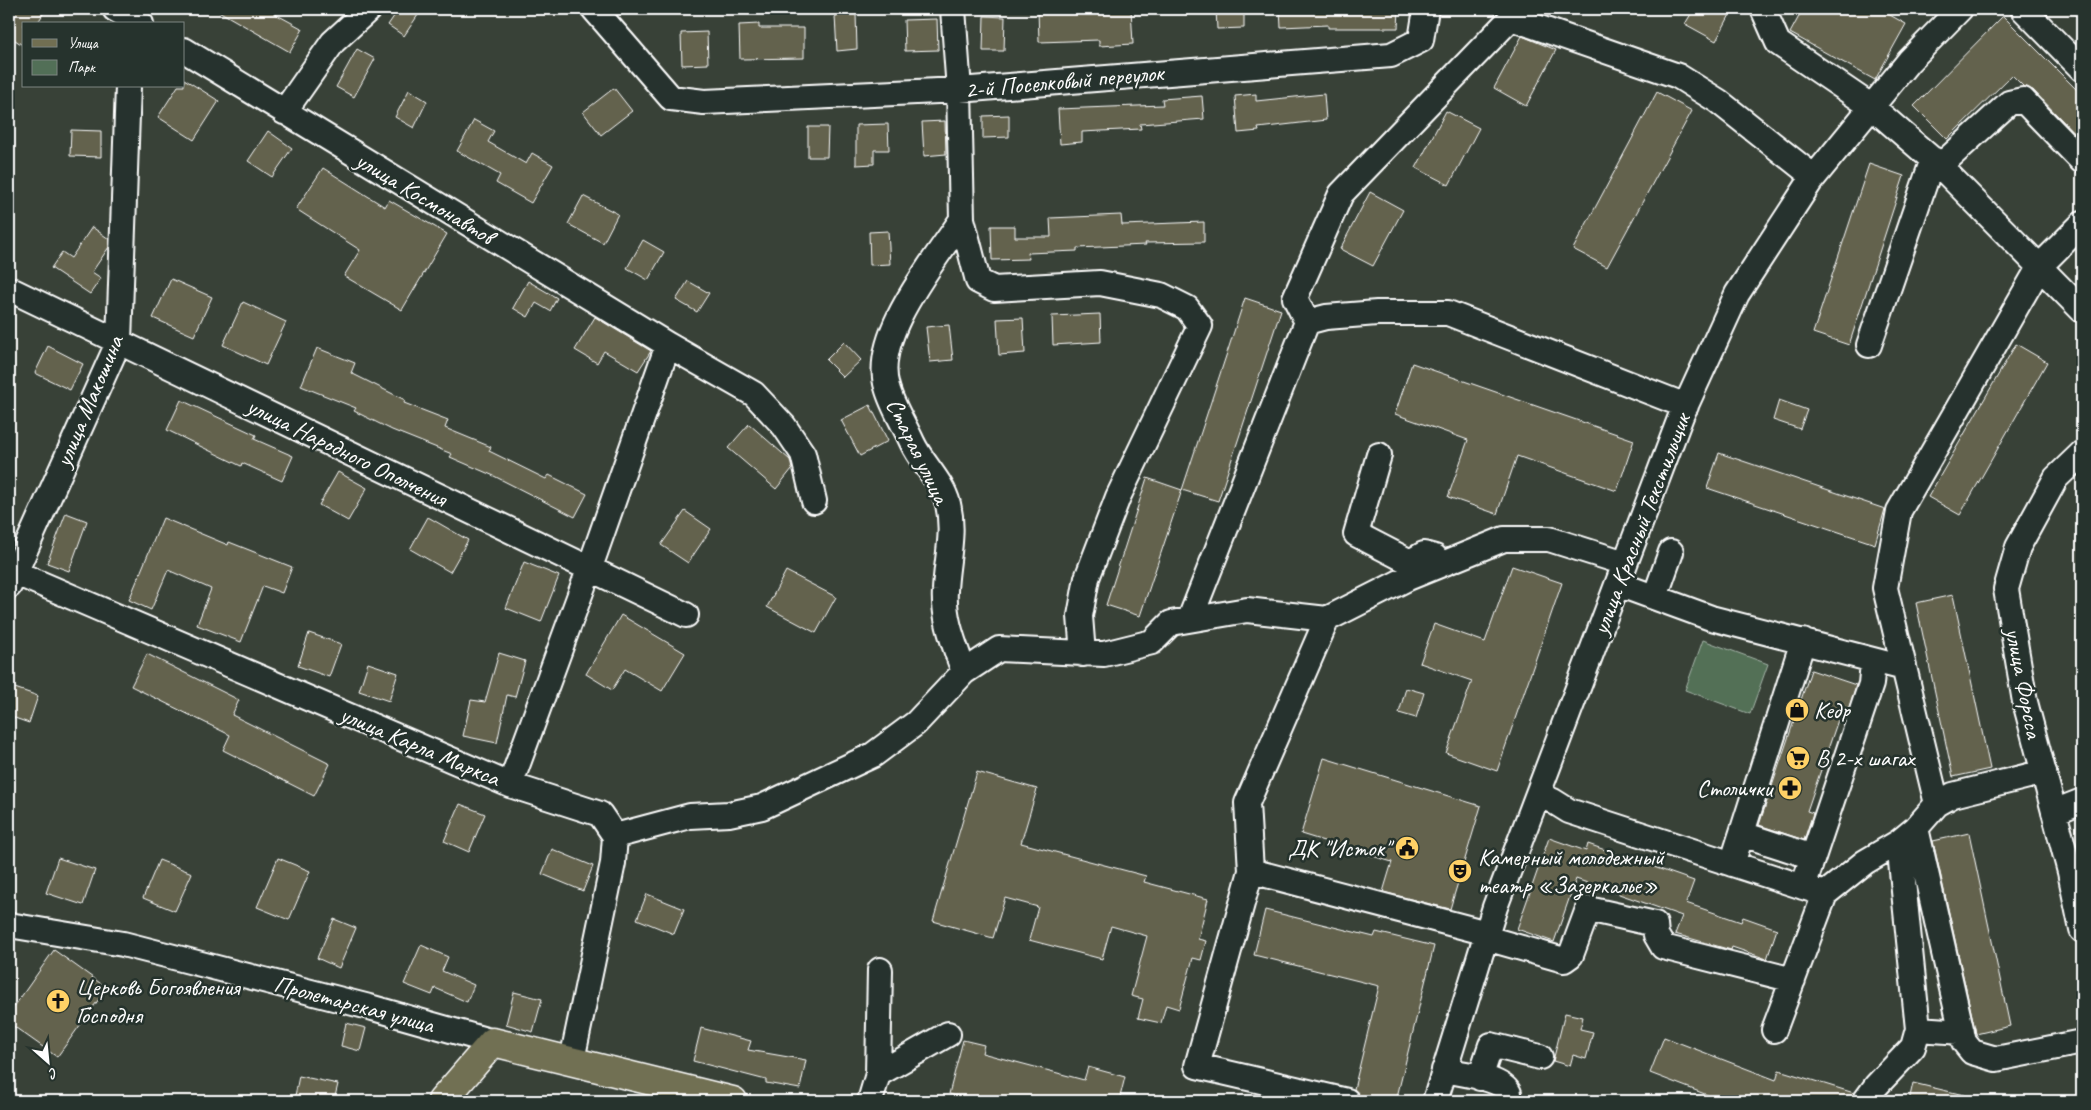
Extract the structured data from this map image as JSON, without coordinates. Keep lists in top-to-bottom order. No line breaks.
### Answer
{"streets":{"street":["2-й Поселковый переулок","улица Космонавтов","улица Макошина","Старая улица","улица Народного Ополчения","улица Красный Текстильщик","улица Форсса","улица Карла Маркса","Пролетарская улица"]},"crossings":[["улица Макошина","улица Народного Ополчения"],["улица Макошина","улица Карла Маркса"]],"places":{"shop":["Кедр"],"supermarket":["В 2-х шагах"],"pharmacy":["Столички"],"public building":["ДК \"Исток\""],"theatre":["Камерный молодежный театр «Зазеркалье»"],"church":["Церковь Богоявления Господня"]},"legend":["Улица","Парк"],"north":"bottom right"}
